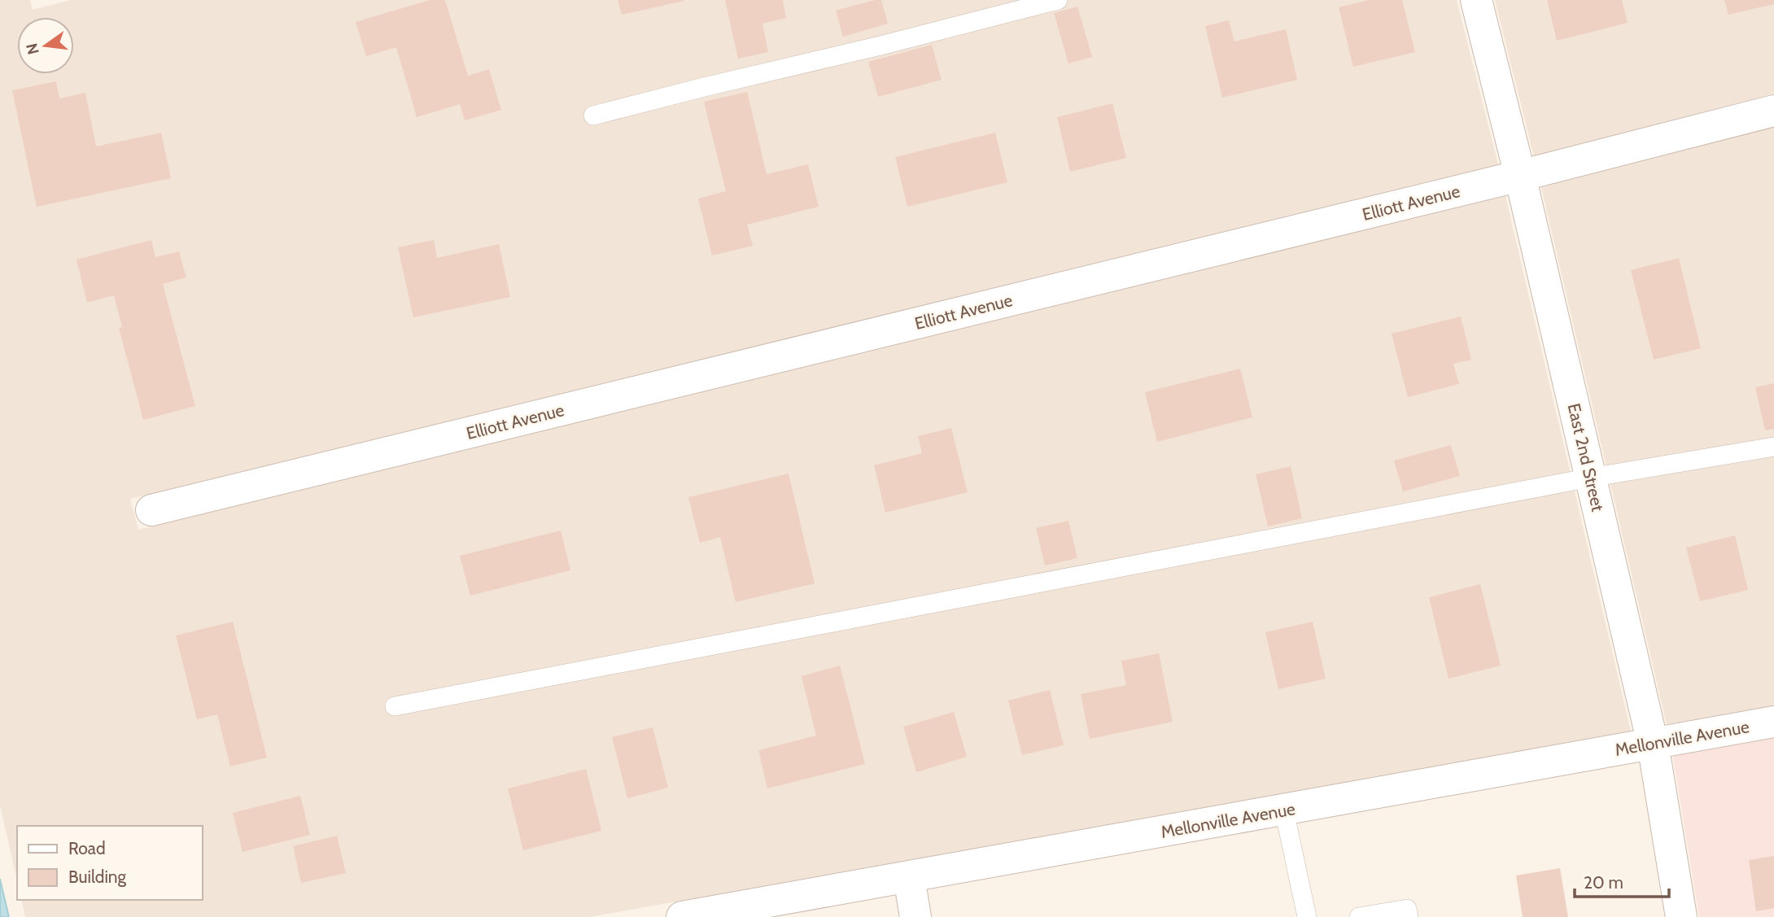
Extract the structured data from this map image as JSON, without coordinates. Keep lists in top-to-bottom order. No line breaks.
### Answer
{"streets":{"street":["Elliott Avenue","East 2nd Street","Mellonville Avenue"]},"crossings":[["Elliott Avenue","East 2nd Street"],["East 2nd Street","Mellonville Avenue"]],"legend":["Road","Building"],"scale_bar":"20 m","north":"left"}
